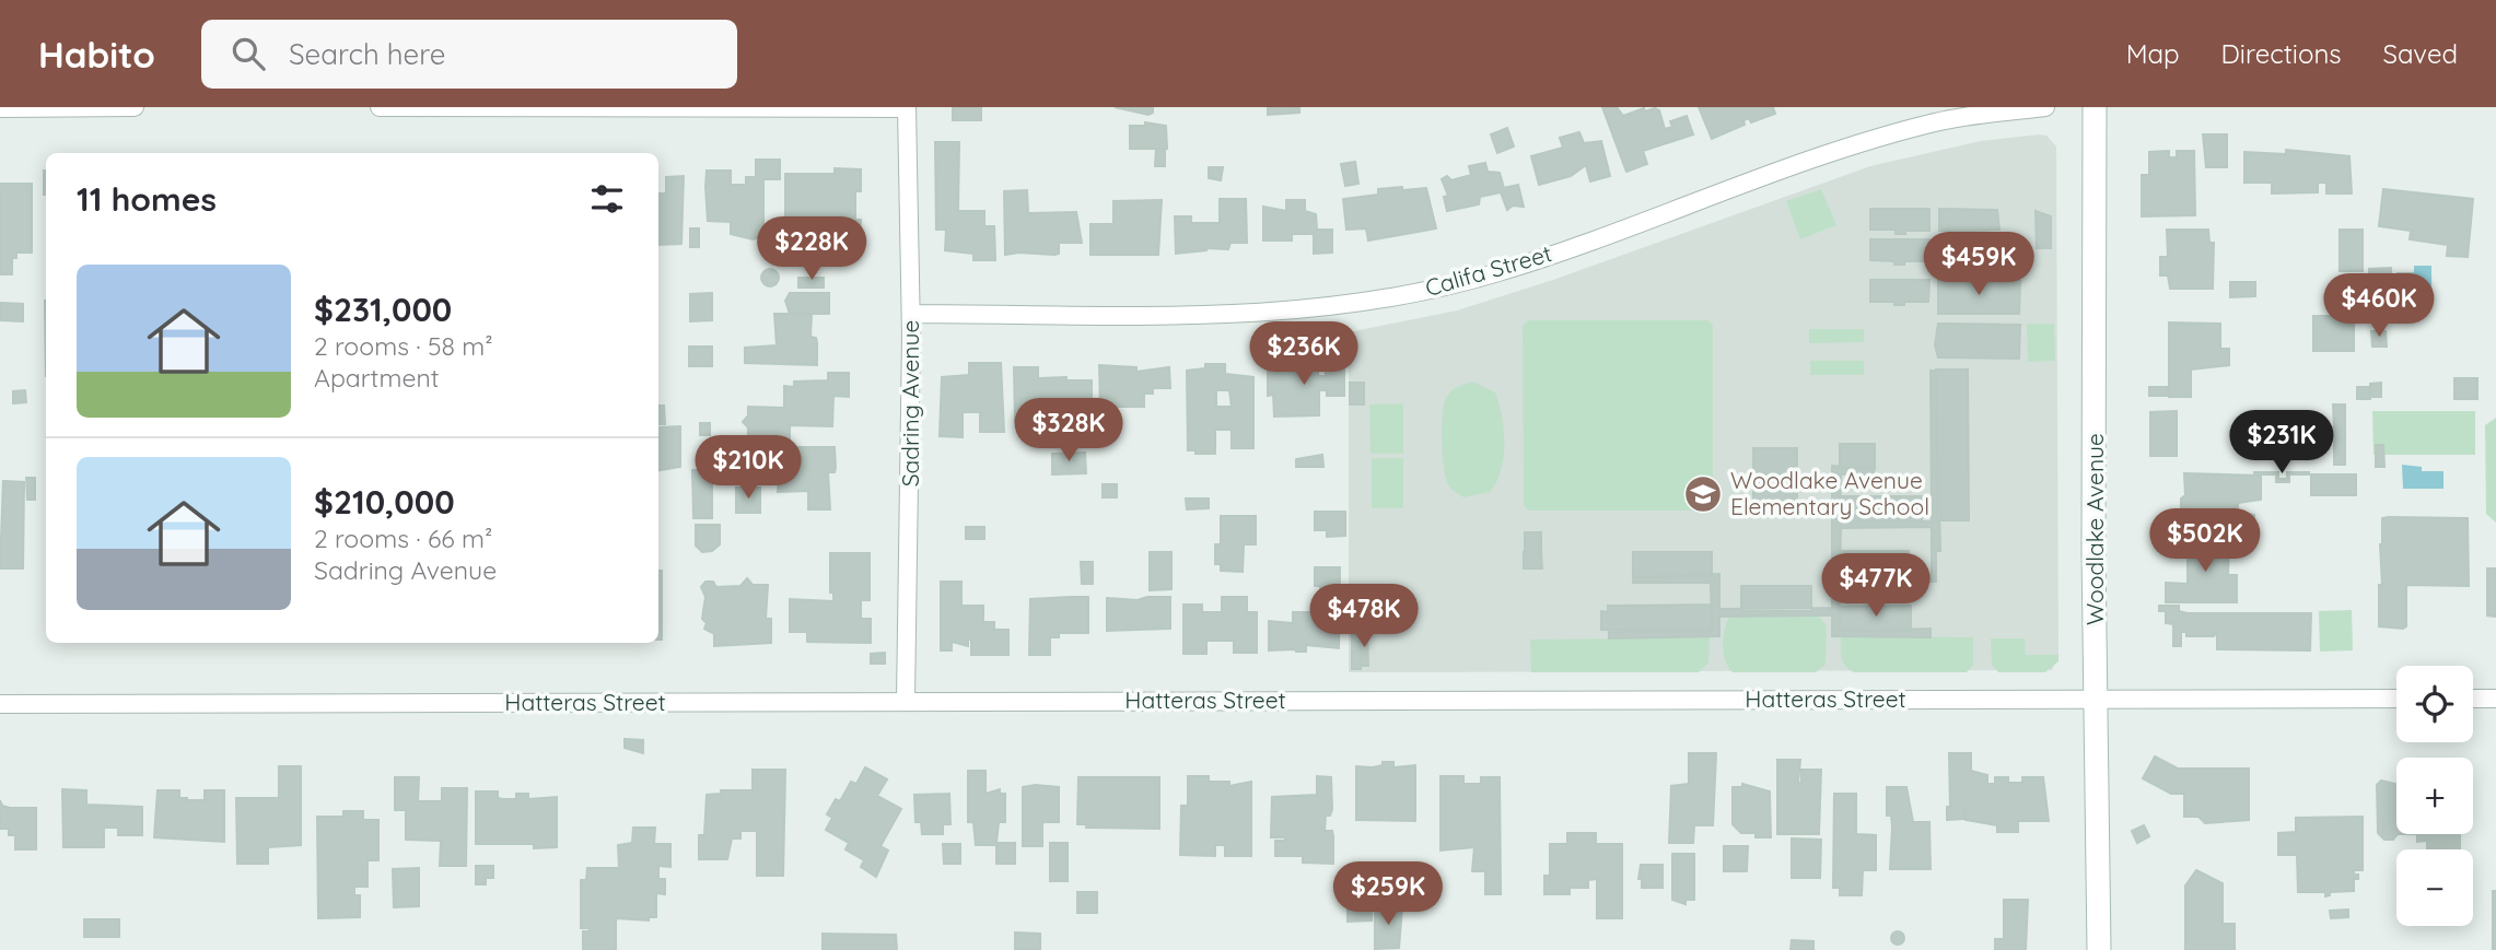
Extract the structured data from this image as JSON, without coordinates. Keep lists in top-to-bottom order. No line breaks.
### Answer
{"streets":{"street":["Califa Street","Sadring Avenue","Woodlake Avenue","Hatteras Street"]},"crossings":[["Califa Street","Sadring Avenue"],["Sadring Avenue","Hatteras Street"],["Woodlake Avenue","Hatteras Street"]],"places":{"school or university":["Woodlake Avenue Elementary School"]},"page":{"header":"Habito","search":"Search here","nav":["Map","Directions","Saved"],"heading":"11 homes","price":["$228K","$459K","$460K","$236K","$328K","$231K","$210K","$502K","$477K","$478K","$259K"],"list":[{"name":"$231,000","note":"2 rooms · 58 m² · Apartment"},{"name":"$210,000","note":"2 rooms · 66 m² · Sadring Avenue"}],"map_buttons":["+","−"]}}
